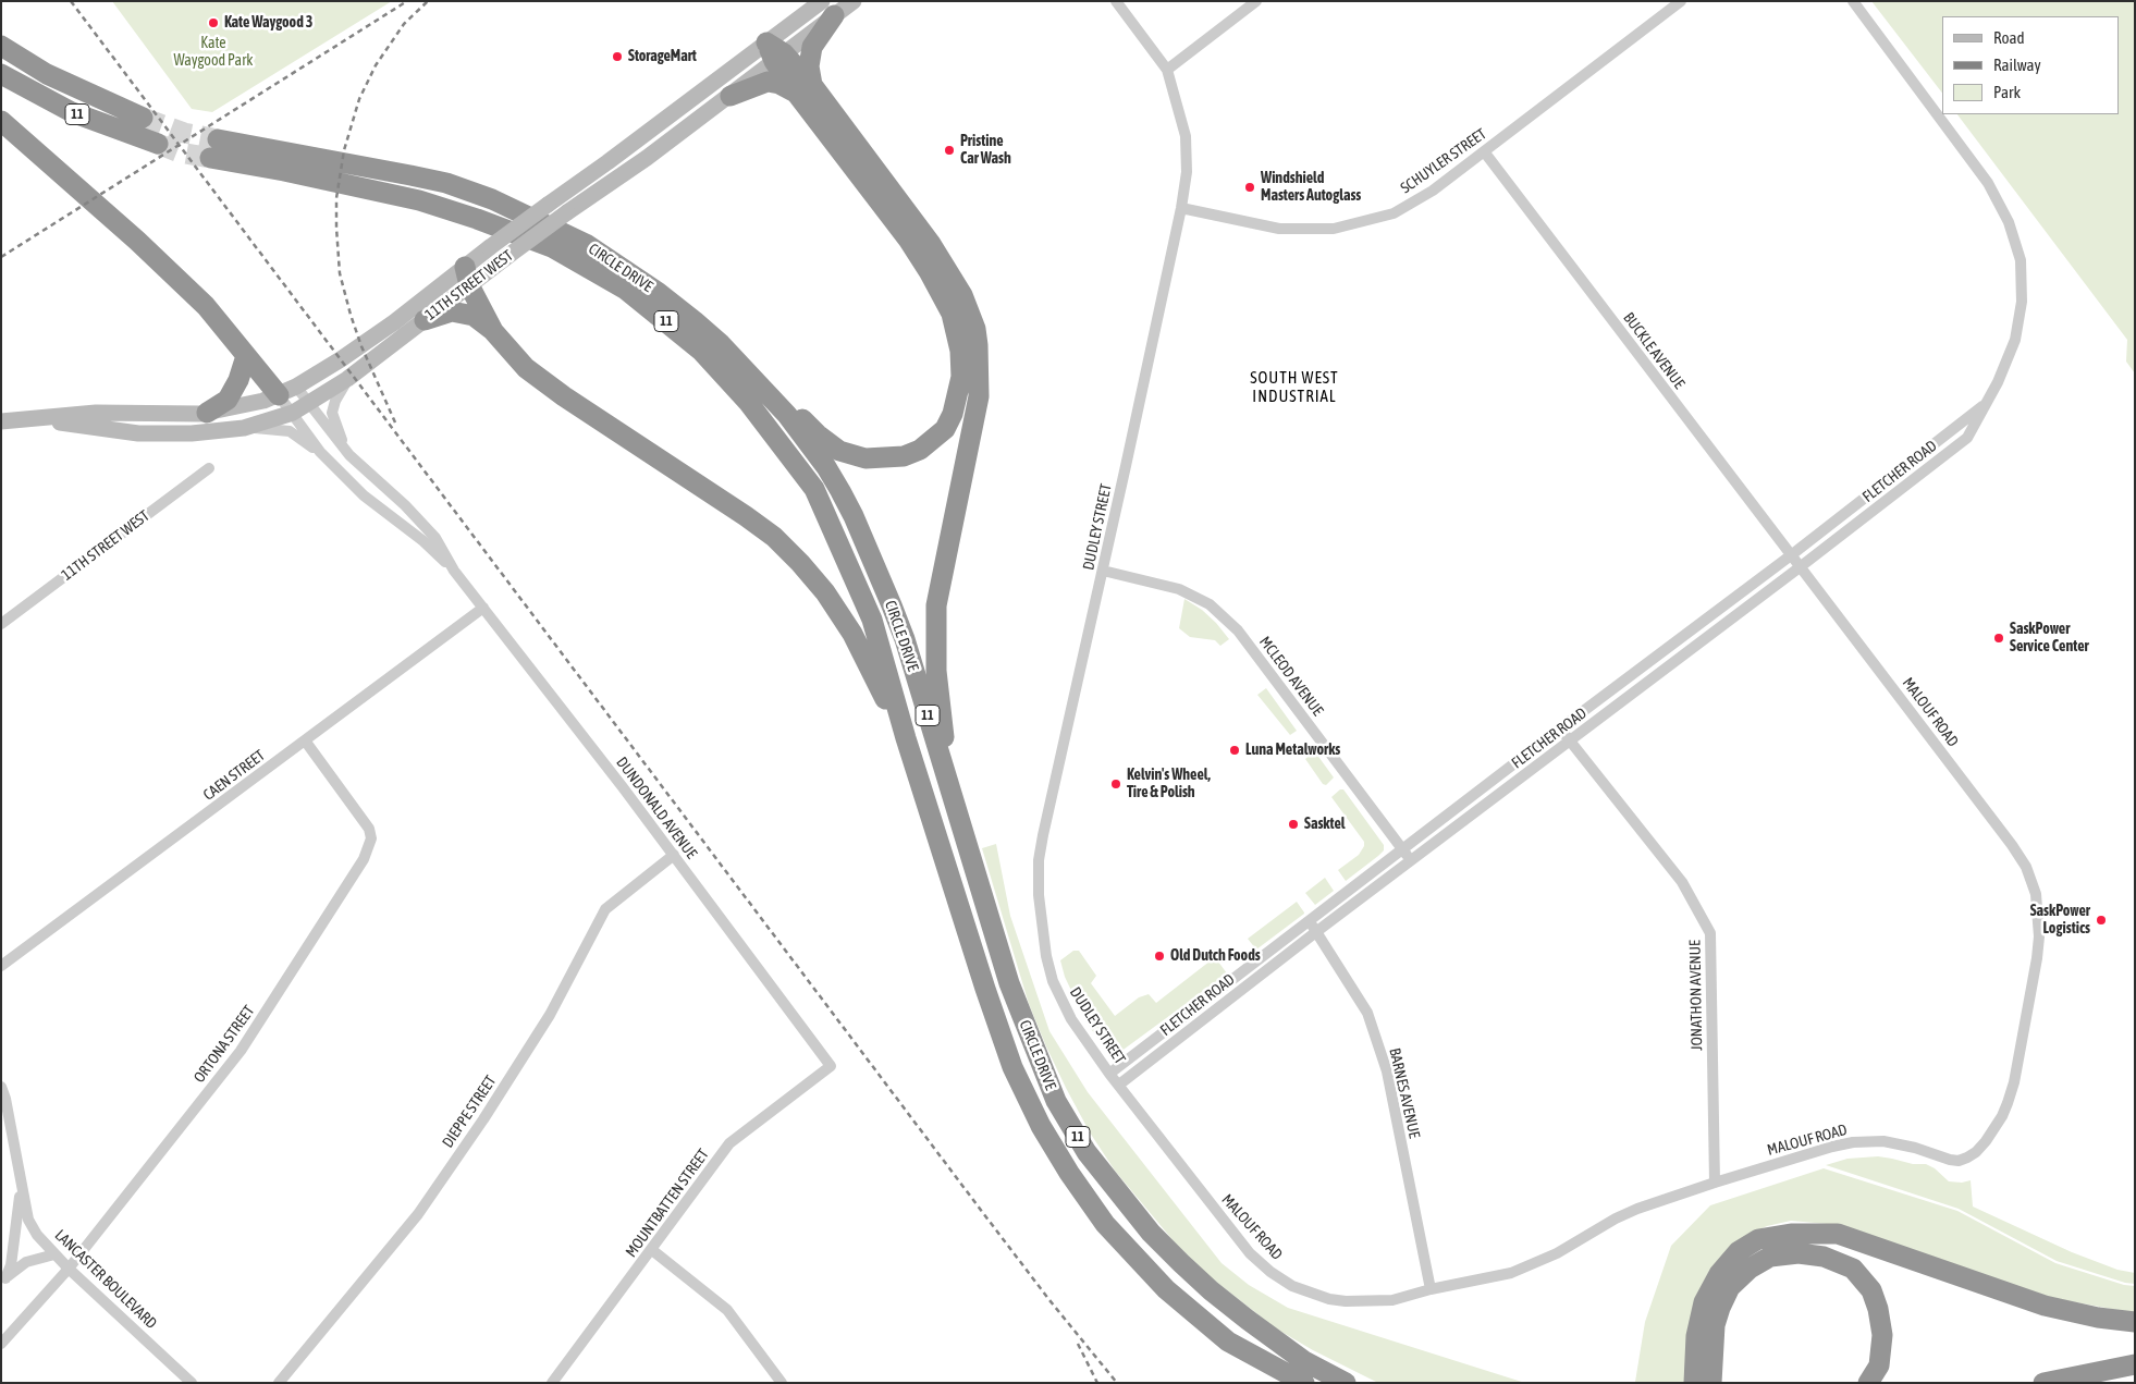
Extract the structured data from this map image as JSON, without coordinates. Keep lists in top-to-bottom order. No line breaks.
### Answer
{"streets":{"highway":["11","CIRCLE DRIVE"],"main road":["11TH STREET WEST"],"street":["SCHUYLER STREET","BUCKLE AVENUE","FLETCHER ROAD","DUDLEY STREET","MCLEOD AVENUE","MALOUF ROAD","CAEN STREET","DUNDONALD AVENUE","JONATHON AVENUE","ORTONA STREET","BARNES AVENUE","DIEPPE STREET","MOUNTBATTEN STREET","LANCASTER BOULEVARD"]},"crossings":[["SCHUYLER STREET","BUCKLE AVENUE"],["SCHUYLER STREET","DUDLEY STREET"],["11TH STREET WEST","DUNDONALD AVENUE"],["BUCKLE AVENUE","FLETCHER ROAD"],["BUCKLE AVENUE","MALOUF ROAD"],["FLETCHER ROAD","DUDLEY STREET"],["FLETCHER ROAD","MCLEOD AVENUE"],["FLETCHER ROAD","MALOUF ROAD"],["FLETCHER ROAD","JONATHON AVENUE"],["FLETCHER ROAD","BARNES AVENUE"],["DUDLEY STREET","MCLEOD AVENUE"],["DUDLEY STREET","MALOUF ROAD"],["MALOUF ROAD","JONATHON AVENUE"],["MALOUF ROAD","BARNES AVENUE"],["CAEN STREET","DUNDONALD AVENUE"],["CAEN STREET","ORTONA STREET"],["DUNDONALD AVENUE","DIEPPE STREET"],["DUNDONALD AVENUE","MOUNTBATTEN STREET"],["ORTONA STREET","LANCASTER BOULEVARD"]],"districts":["SOUTH WEST INDUSTRIAL"],"parks":["Kate Waygood Park"],"places":["Kate Waygood 3","StorageMart","Pristine Car Wash","Windshield Masters Autoglass","SaskPower Service Center","Luna Metalworks","Kelvin's Wheel, Tire & Polish","Sasktel","SaskPower Logistics","Old Dutch Foods"],"legend":["Road","Railway","Park"]}
